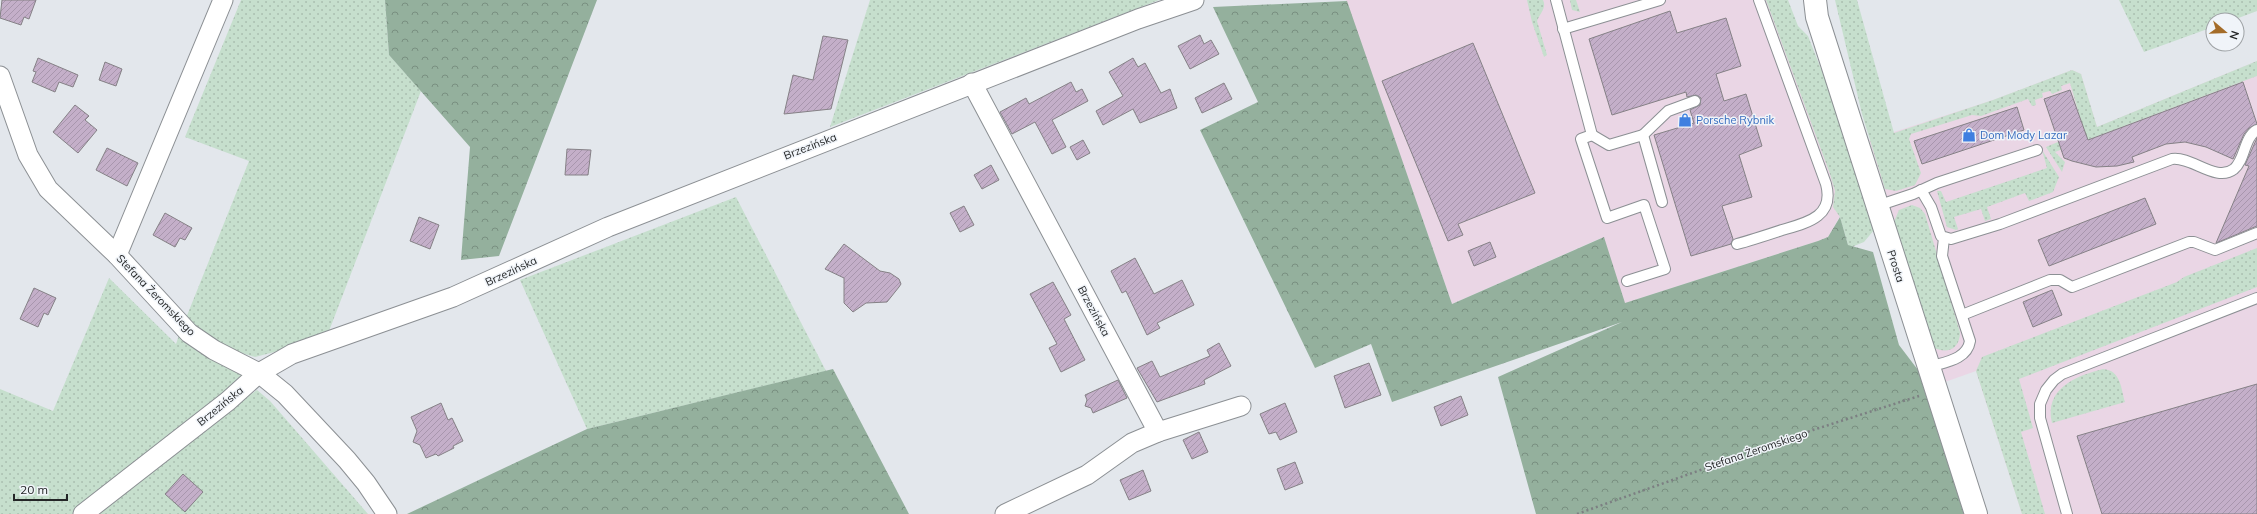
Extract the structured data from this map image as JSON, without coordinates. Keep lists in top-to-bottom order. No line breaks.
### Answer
{"streets":{"main road":["Prosta"],"street":["Brzezińska","Stefana Żeromskiego"]},"crossings":[["Brzezińska","Stefana Żeromskiego"],["Prosta","Stefana Żeromskiego"]],"places":{"shop":["Porsche Rybnik","Dom Mody Lazar"]},"scale_bar":"20 m","north":"right"}
